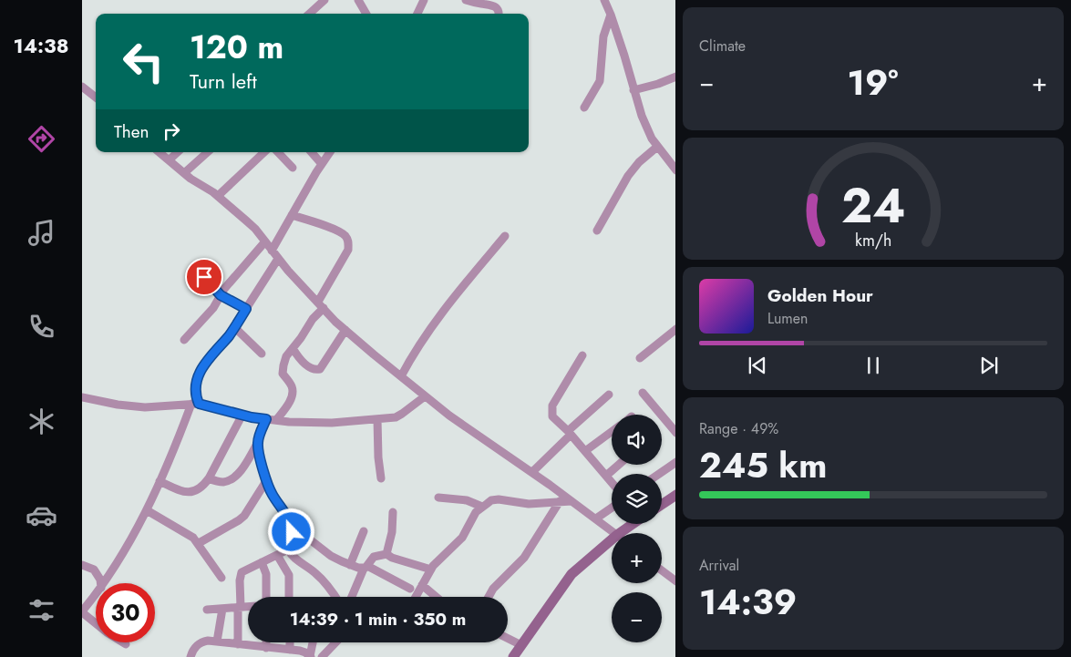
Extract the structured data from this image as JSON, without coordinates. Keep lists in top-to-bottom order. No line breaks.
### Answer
{"page":{"tabs":"14:38","tile":["Climate",["Range · 49%","245 km"],["Arrival","14:39"]],"turn":["120 m","Turn left"],"heat":["−","19°","+"],"then":"Then","song":["Golden Hour","Lumen"],"map_buttons":["+","−"],"limit":"30","trip":"14:39 · 1 min · 350 m","gauge":["24","km/h"]}}
